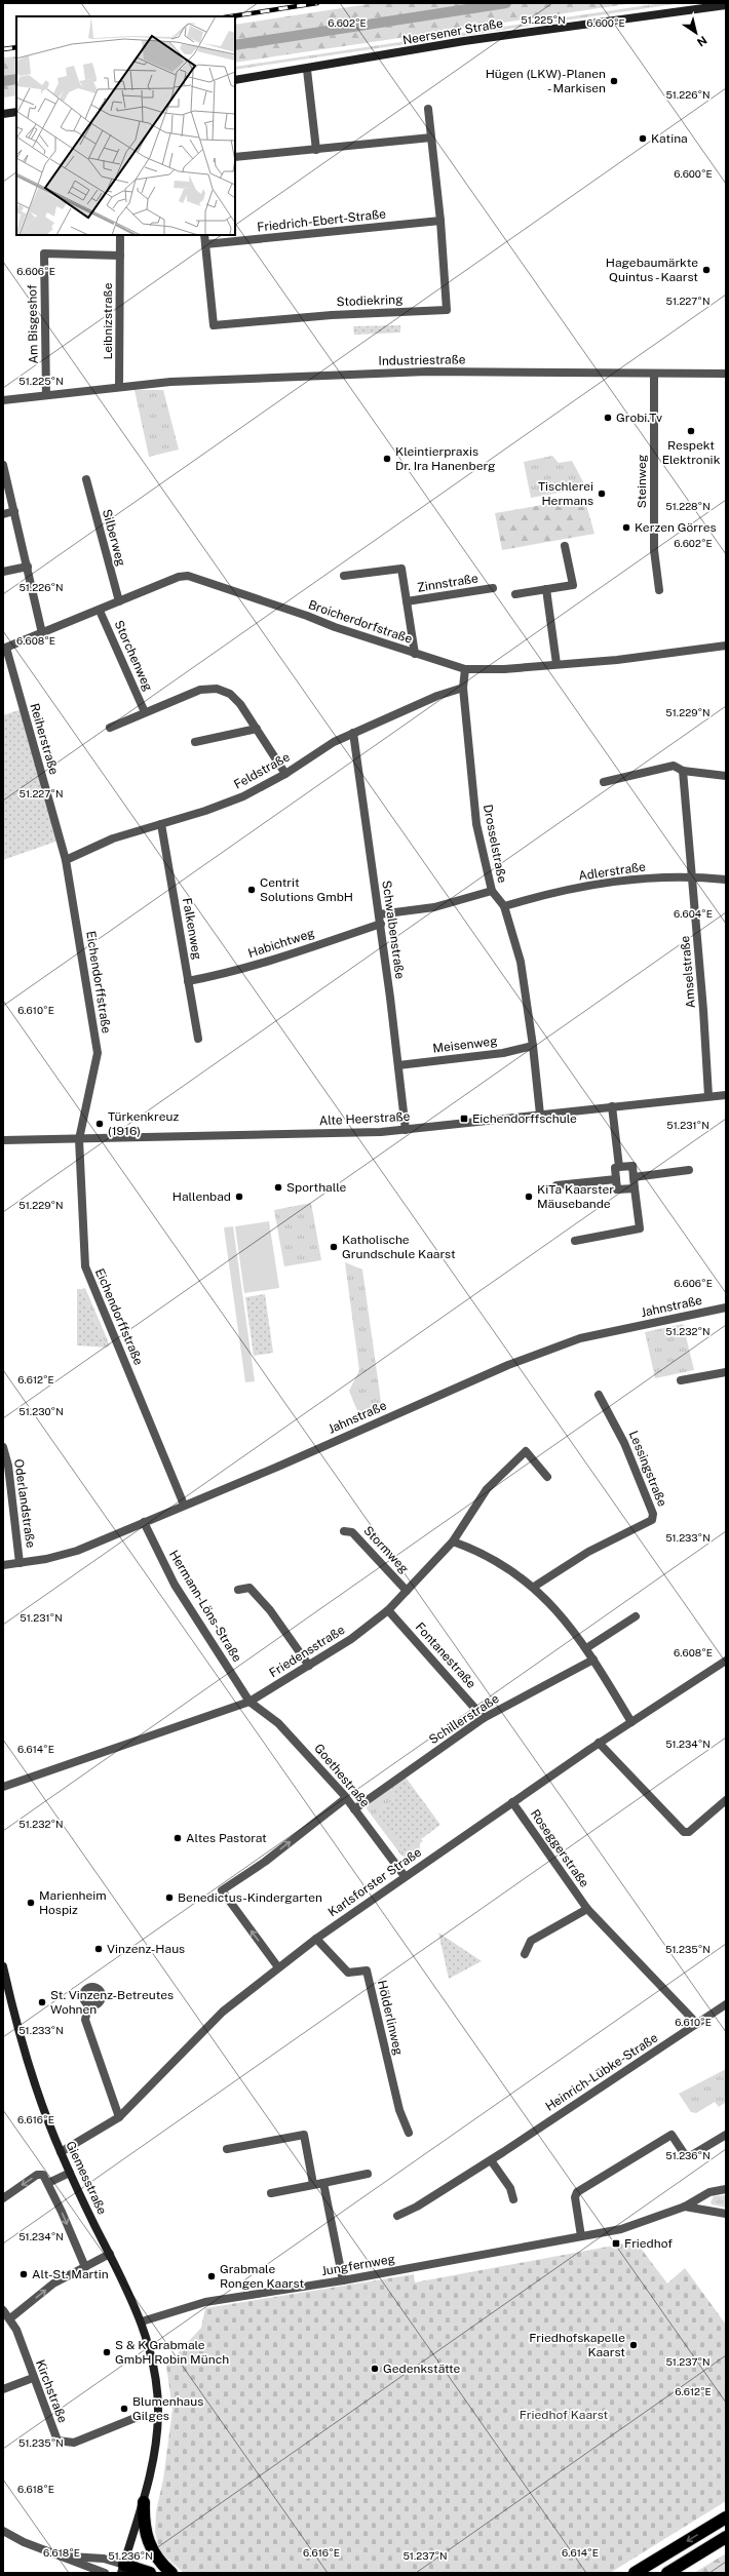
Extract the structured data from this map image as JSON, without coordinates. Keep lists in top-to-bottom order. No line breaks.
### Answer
{"streets":{"main road":["Neersener Straße","Giemesstraße"],"street":["Friedrich-Ebert-Straße","Stodiekring","Leibnizstraße","Am Bisgeshof","Industriestraße","Steinweg","Silberweg","Zinnstraße","Broicherdorfstraße","Storchenweg","Reiherstraße","Feldstraße","Drosselstraße","Adlerstraße","Falkenweg","Schwalbenstraße","Habichtweg","Amselstraße","Eichendorffstraße","Meisenweg","Alte Heerstraße","Jahnstraße","Lessingstraße","Oderlandstraße","Stormweg","Hermann-Löns-Straße","Friedensstraße","Fontanestraße","Schillerstraße","Goethestraße","Roseggerstraße","Karlsforster Straße","Hölderlinweg","Heinrich-Lübke-Straße","Jungfernweg","Kirchstraße"]},"crossings":[["Friedrich-Ebert-Straße","Stodiekring"],["Leibnizstraße","Am Bisgeshof"],["Leibnizstraße","Industriestraße"],["Industriestraße","Steinweg"],["Silberweg","Broicherdorfstraße"],["Zinnstraße","Broicherdorfstraße"],["Broicherdorfstraße","Storchenweg"],["Broicherdorfstraße","Reiherstraße"],["Broicherdorfstraße","Drosselstraße"],["Storchenweg","Feldstraße"],["Reiherstraße","Feldstraße"],["Reiherstraße","Eichendorffstraße"],["Feldstraße","Drosselstraße"],["Feldstraße","Falkenweg"],["Feldstraße","Schwalbenstraße"],["Feldstraße","Eichendorffstraße"],["Drosselstraße","Adlerstraße"],["Drosselstraße","Meisenweg"],["Drosselstraße","Alte Heerstraße"],["Adlerstraße","Amselstraße"],["Falkenweg","Habichtweg"],["Schwalbenstraße","Habichtweg"],["Schwalbenstraße","Meisenweg"],["Schwalbenstraße","Alte Heerstraße"],["Amselstraße","Alte Heerstraße"],["Eichendorffstraße","Alte Heerstraße"],["Eichendorffstraße","Jahnstraße"],["Jahnstraße","Oderlandstraße"],["Jahnstraße","Hermann-Löns-Straße"],["Stormweg","Friedensstraße"],["Hermann-Löns-Straße","Friedensstraße"],["Hermann-Löns-Straße","Goethestraße"],["Friedensstraße","Fontanestraße"],["Friedensstraße","Goethestraße"],["Fontanestraße","Schillerstraße"],["Schillerstraße","Goethestraße"],["Goethestraße","Karlsforster Straße"],["Roseggerstraße","Karlsforster Straße"],["Roseggerstraße","Heinrich-Lübke-Straße"],["Karlsforster Straße","Hölderlinweg"],["Karlsforster Straße","Giemesstraße"],["Giemesstraße","Jungfernweg"]],"parks":["Friedhof Kaarst"],"places":{"other":["Hügen (LKW)-Planen - Markisen","Katina","Hagebaumärkte Quintus - Kaarst","Grobi.Tv","Respekt Elektronik","Kleintierpraxis Dr. Ira Hanenberg","Tischlerei Hermans","Kerzen Görres","Centrit Solutions GmbH","Türkenkreuz (1916)","Sporthalle","Hallenbad","KiTa Kaarster Mäusebande","Katholische Grundschule Kaarst","Altes Pastorat","Benedictus-Kindergarten","Marienheim Hospiz","Vinzenz-Haus","St. Vinzenz-Betreutes Wohnen","Alt-St. Martin","Grabmale Rongen Kaarst","Friedhofskapelle Kaarst","S & K Grabmale GmbH Robin Münch","Gedenkstätte","Blumenhaus Gilges"],"transit":["Eichendorffschule","Friedhof"]},"north":"bottom right","coordinates":["51.225°N","6.602°E","6.600°E","51.226°N","6.606°E","51.227°N","51.228°N","6.608°E","51.229°N","6.604°E","6.610°E","51.231°N","51.232°N","6.612°E","51.230°N","51.233°N","51.234°N","6.614°E","51.235°N","6.616°E","51.236°N","51.237°N","6.618°E"]}
